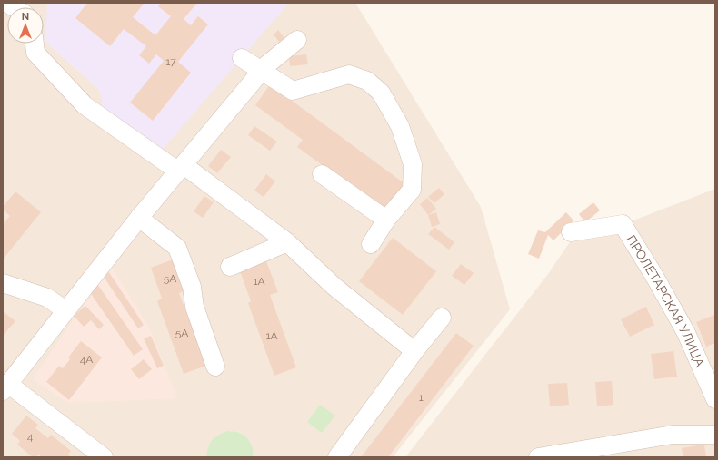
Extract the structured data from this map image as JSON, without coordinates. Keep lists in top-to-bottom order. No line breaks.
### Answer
{"streets":{"street":["ПРОЛЕТАРСКАЯ УЛИЦА"]},"house_numbers":["17","5А","1А","5А","1А","4А","1","4"],"north":"top"}
